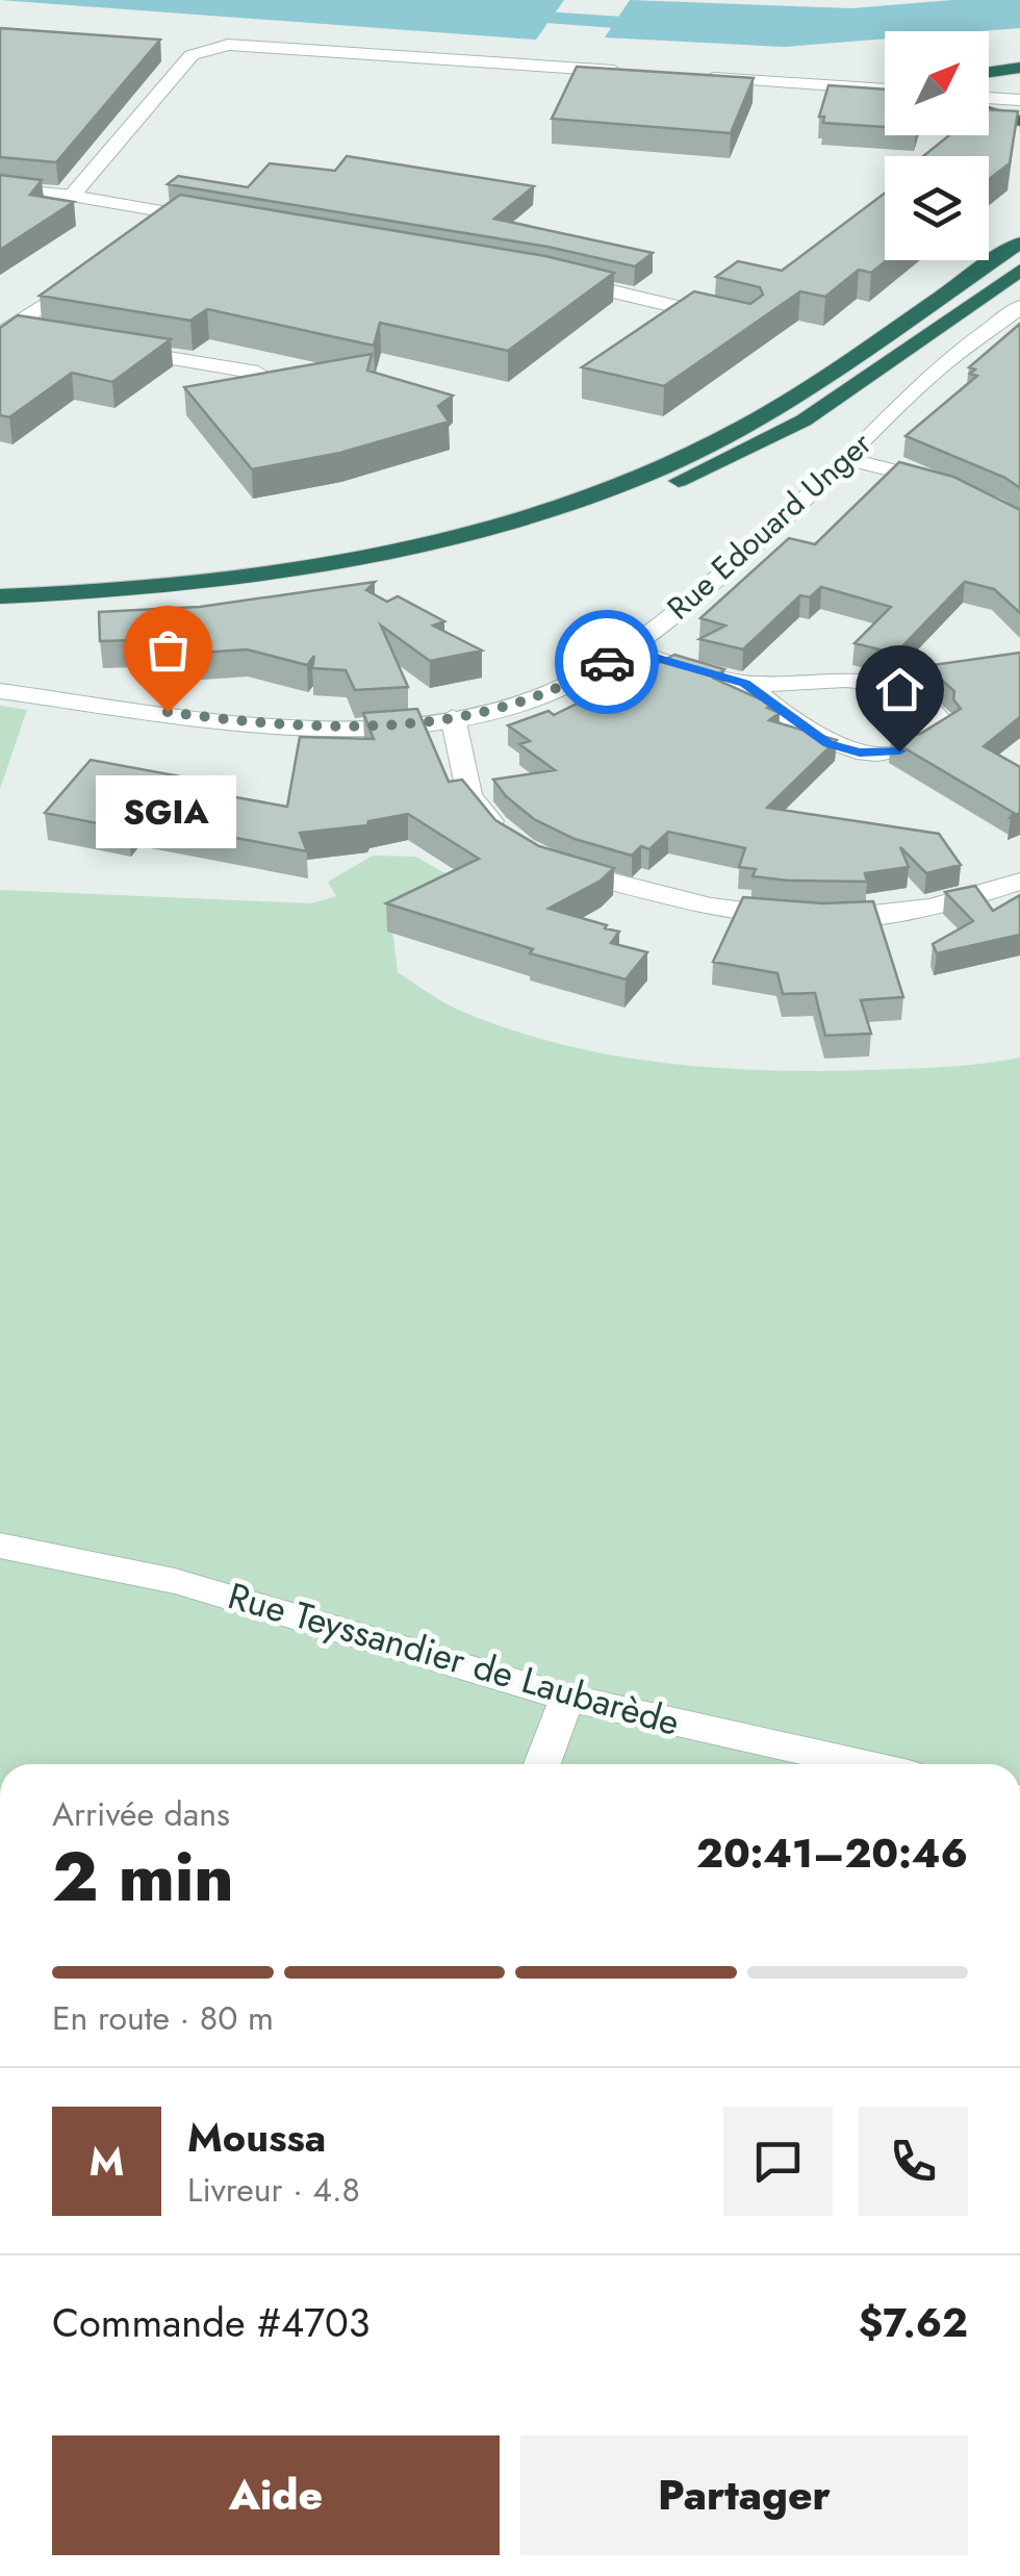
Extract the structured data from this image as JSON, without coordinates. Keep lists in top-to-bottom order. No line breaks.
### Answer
{"streets":{"street":["Rue Edouard Unger","Rue Teyssandier de Laubarède"]},"places":["SGIA"],"north":"top right","page":{"bubble":"SGIA","heading":["2 min","Arrivée dans","20:41–20:46"],"panel":["Moussa","Livreur · 4.8","Commande #4703","$7.62"],"bar":"En route · 80 m","round":"M","buttons":["Aide","Partager"]}}
